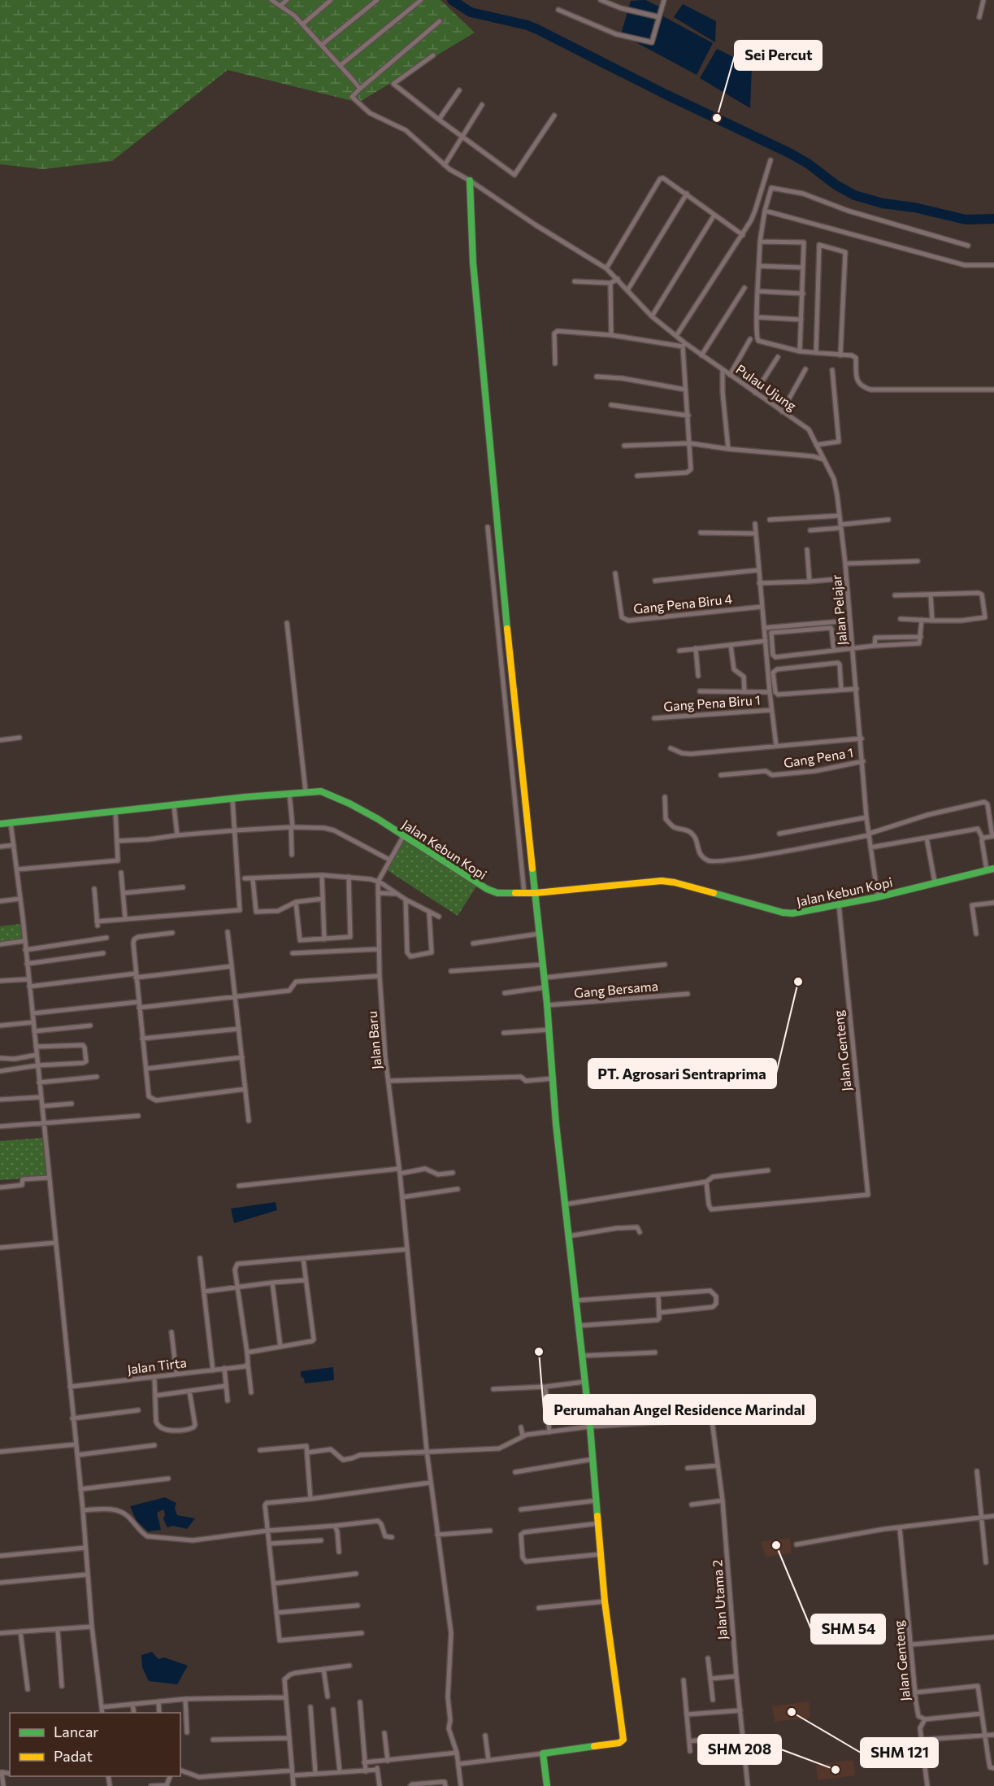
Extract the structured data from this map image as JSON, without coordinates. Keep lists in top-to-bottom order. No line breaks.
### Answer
{"streets":{"street":["Pulau Ujung","Gang Pena Biru 4","Jalan Pelajar","Gang Pena Biru 1","Gang Pena 1","Jalan Kebun Kopi","Gang Bersama","Jalan Baru","Jalan Genteng","Jalan Tirta","Jalan Utama 2"]},"crossings":[["Pulau Ujung","Jalan Pelajar"],["Jalan Pelajar","Gang Pena 1"],["Jalan Pelajar","Jalan Kebun Kopi"],["Jalan Kebun Kopi","Jalan Baru"],["Jalan Kebun Kopi","Jalan Genteng"]],"places":["Sei Percut","PT. Agrosari Sentraprima","Perumahan Angel Residence Marindal","SHM 54","SHM 121","SHM 208"],"legend":["Lancar","Padat"]}
